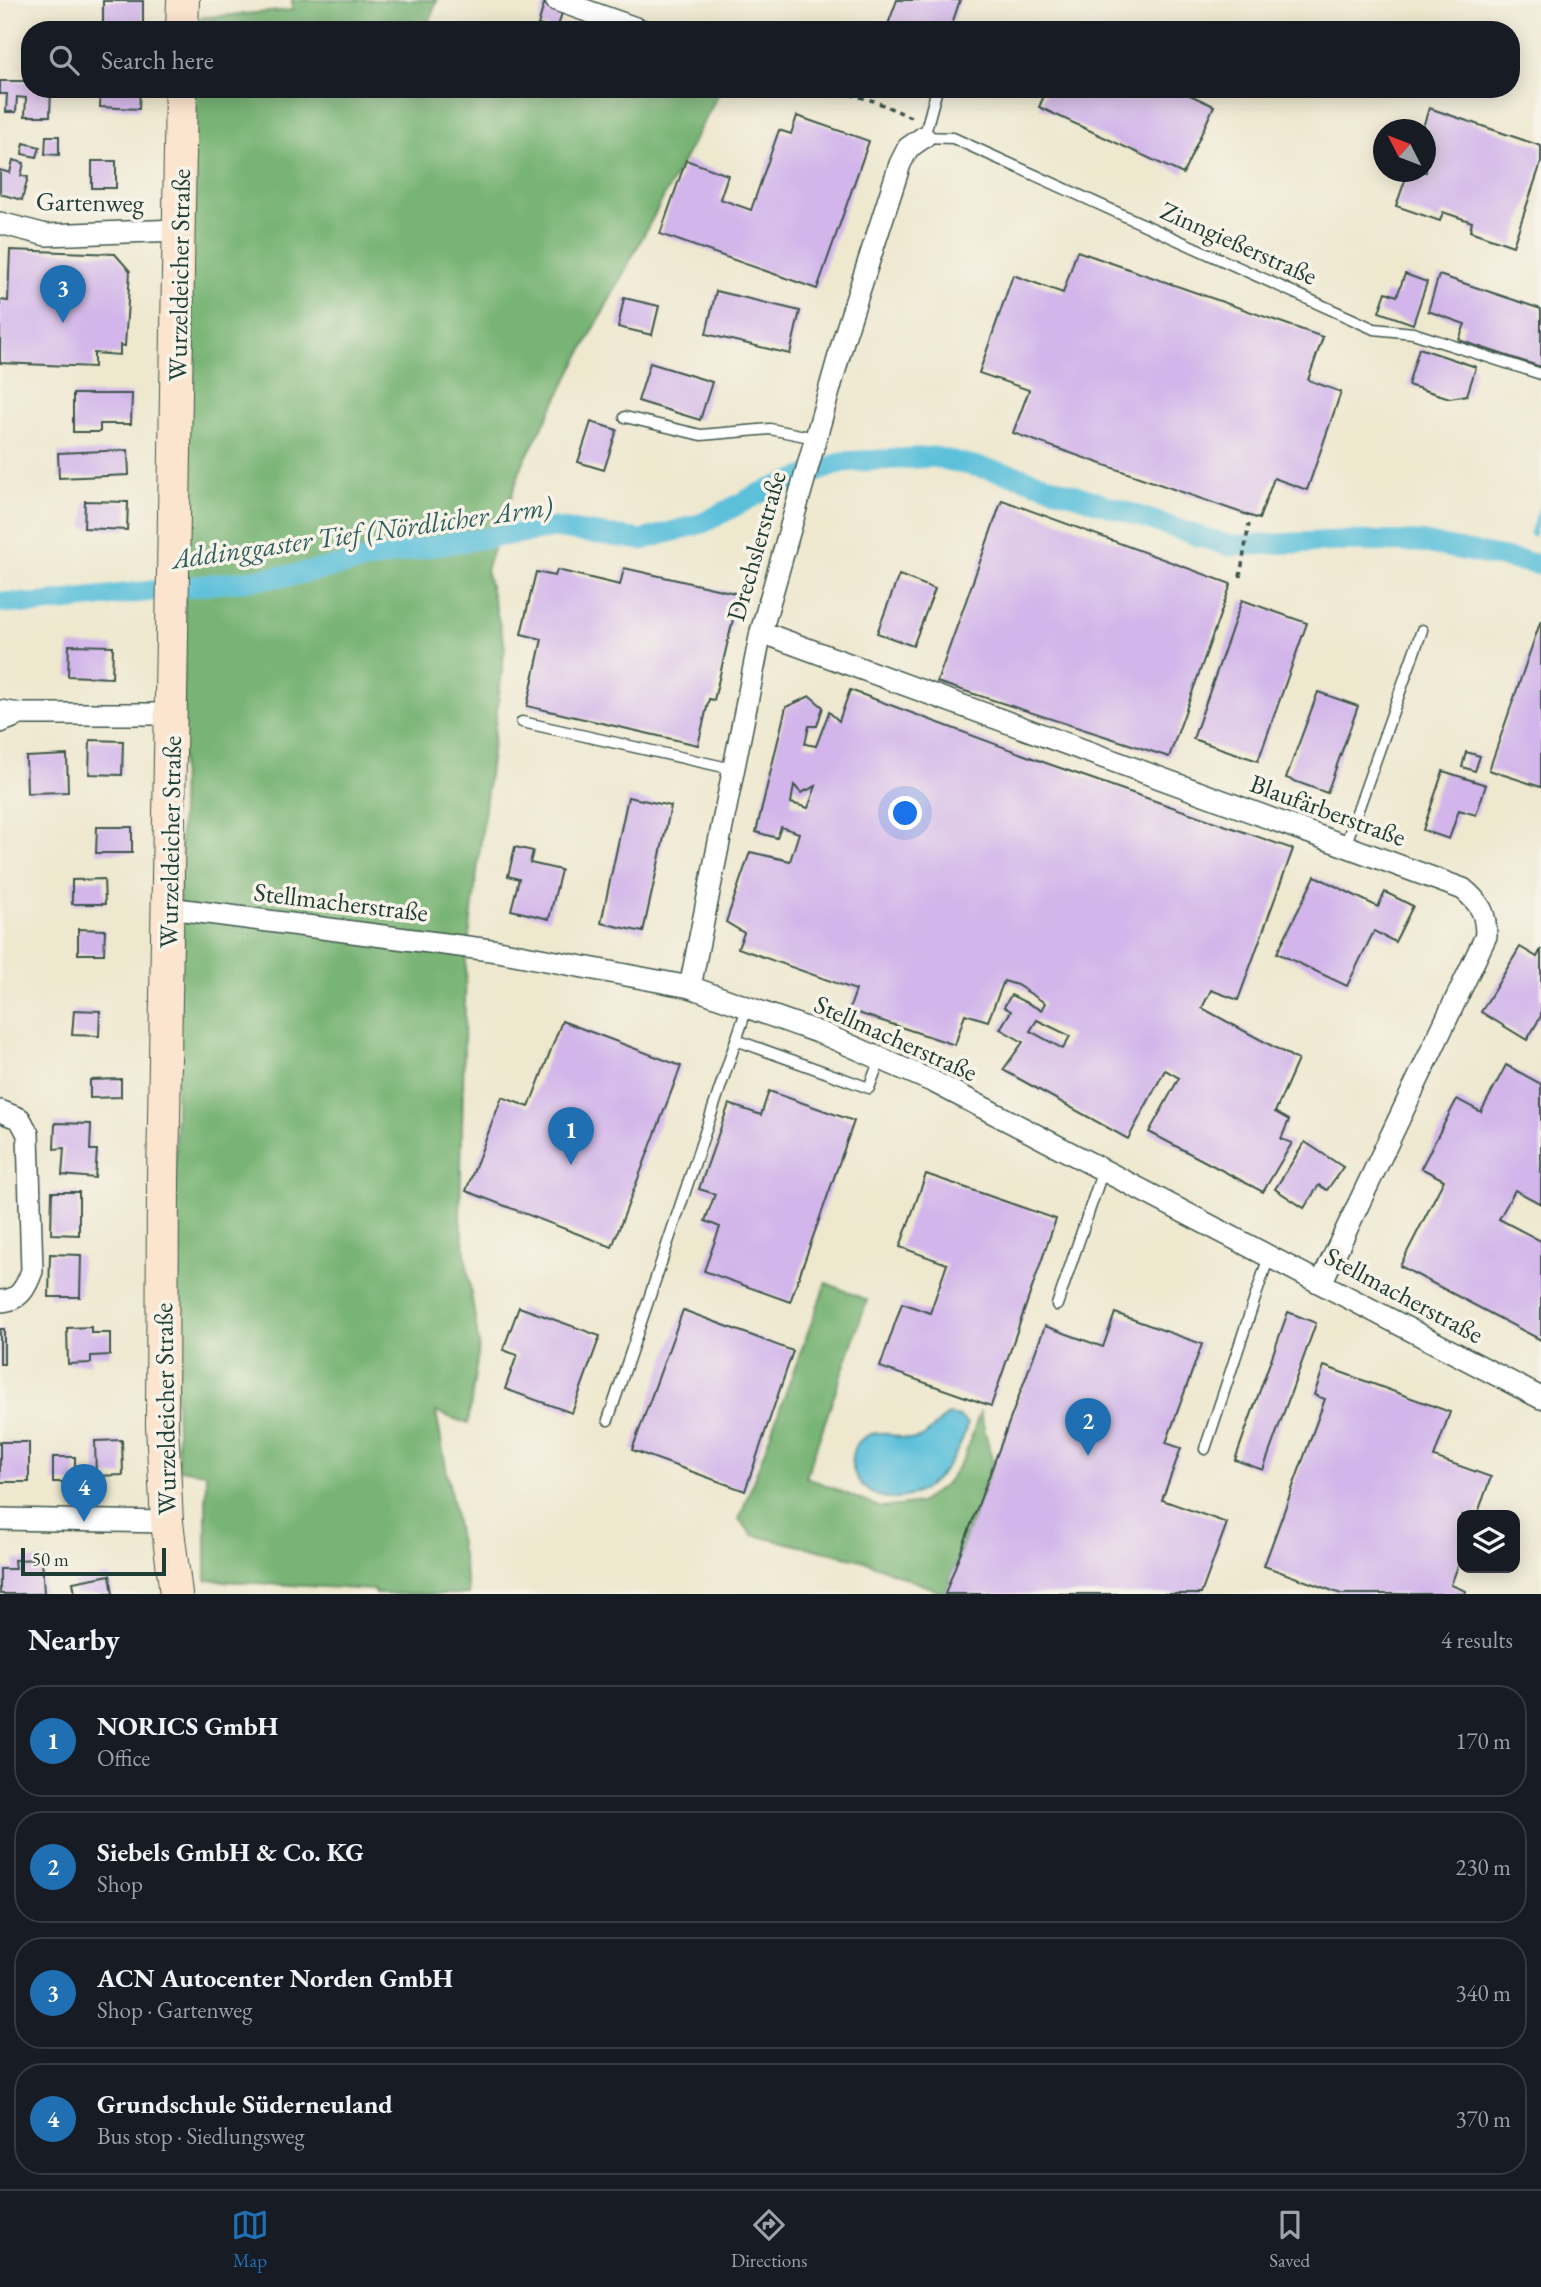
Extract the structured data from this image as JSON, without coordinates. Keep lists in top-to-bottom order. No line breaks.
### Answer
{"streets":{"main road":["Wurzeldeicher Straße"],"street":["Gartenweg","Drechslerstraße","Blaufärberstraße","Stellmacherstraße"],"lane":["Zinngießerstraße"]},"crossings":[["Gartenweg","Wurzeldeicher Straße"],["Zinngießerstraße","Drechslerstraße"],["Wurzeldeicher Straße","Stellmacherstraße"],["Drechslerstraße","Blaufärberstraße"],["Drechslerstraße","Stellmacherstraße"],["Blaufärberstraße","Stellmacherstraße"]],"water":["Addinggaster Tief (Nördlicher Arm)"],"scale_bar":"50 m","north":"top left","page":{"search":"Search here","pins":["3","1","2","4"],"scale":"50 m","heading":["Nearby","4 results"],"list":[{"mark":"1","name":"NORICS GmbH","note":"Office","value":"170 m"},{"mark":"2","name":"Siebels GmbH & Co. KG","note":"Shop","value":"230 m"},{"mark":"3","name":"ACN Autocenter Norden GmbH","note":"Shop · Gartenweg","value":"340 m"},{"mark":"4","name":"Grundschule Süderneuland","note":"Bus stop · Siedlungsweg","value":"370 m"}],"nav":["Map","Directions","Saved"]}}
